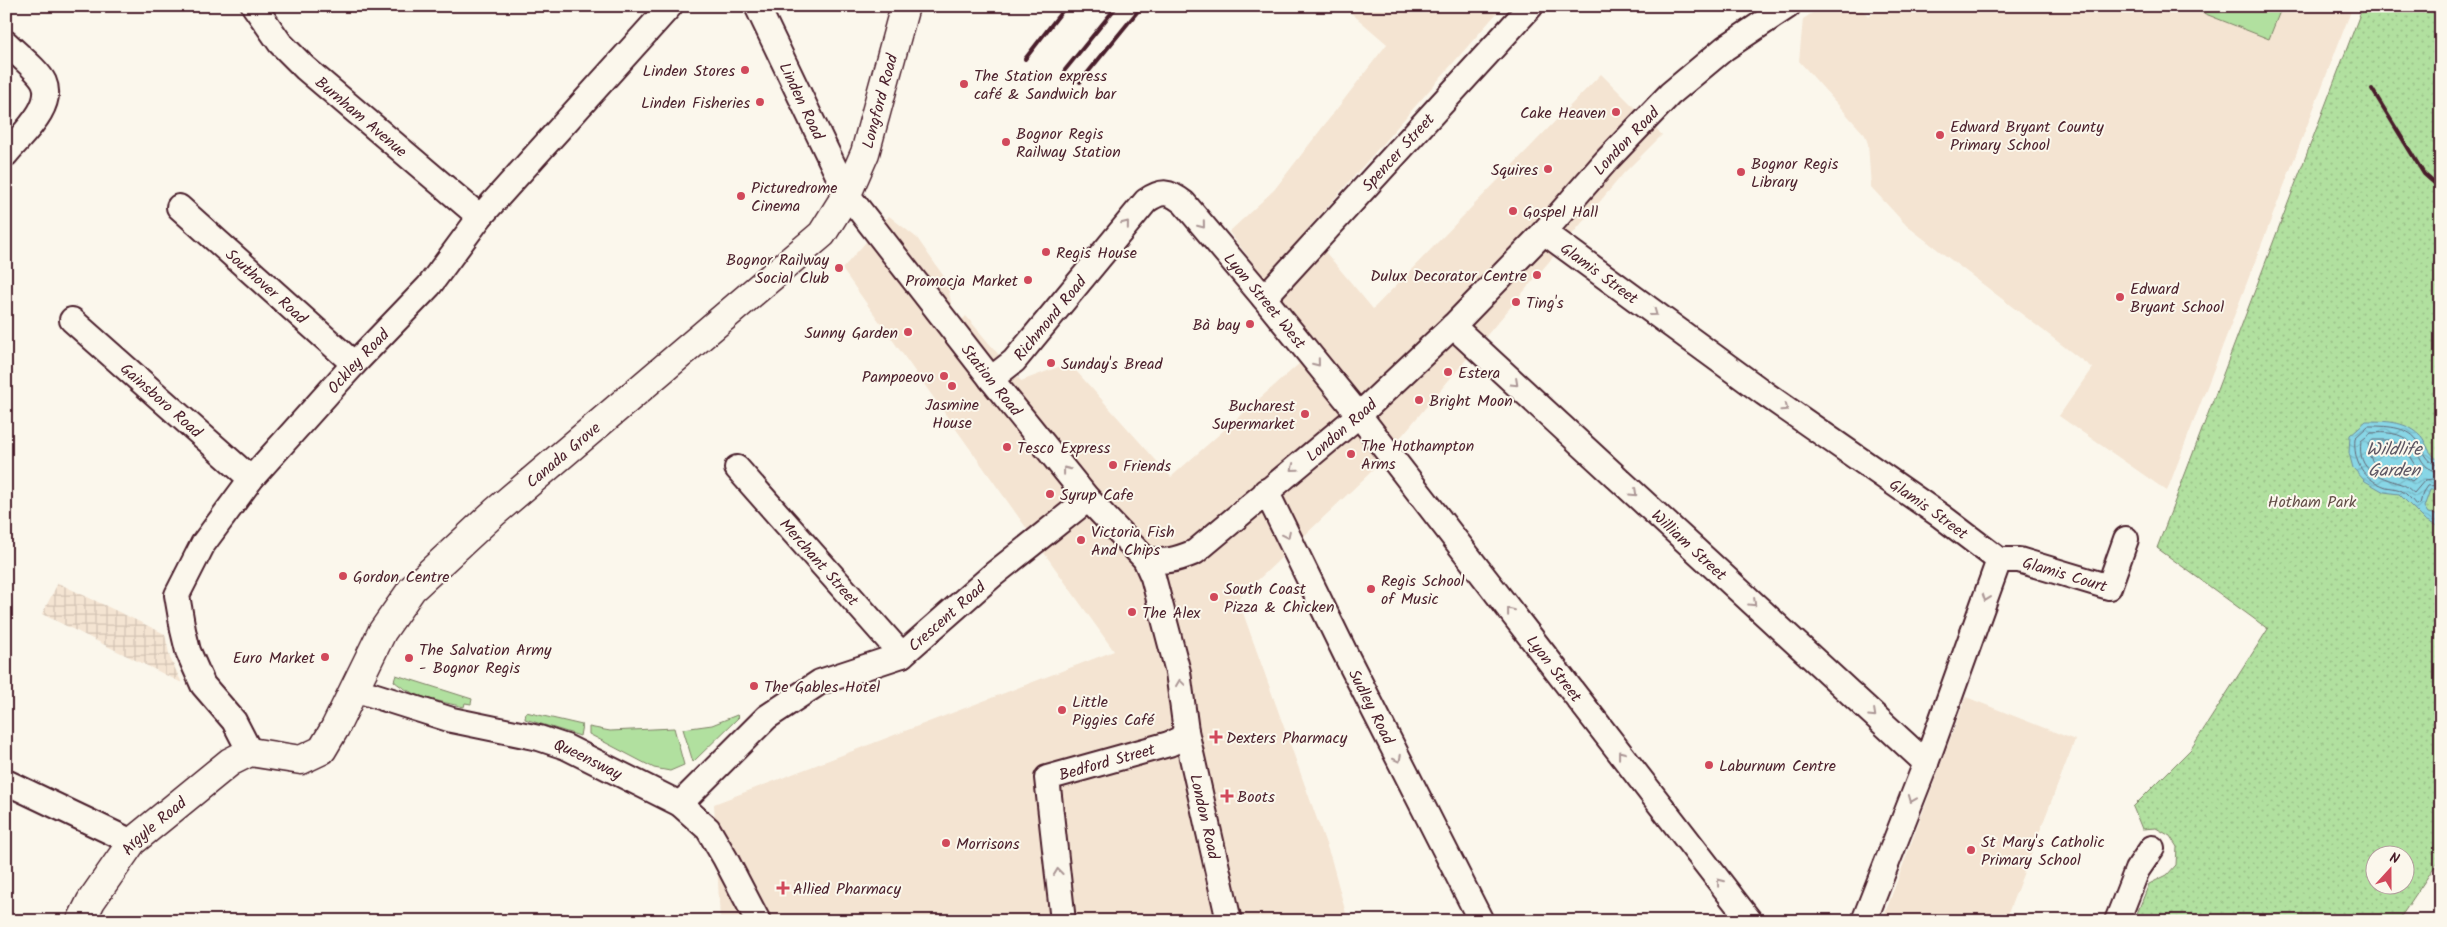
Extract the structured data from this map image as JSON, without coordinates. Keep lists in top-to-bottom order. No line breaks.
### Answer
{"streets":{"main road":["Longford Road","Canada Grove","Argyle Road"],"street":["Linden Road","Burnham Avenue","London Road","Spencer Street","Glamis Street","Southover Road","Lyon Street West","Richmond Road","Ockley Road","Station Road","Gainsboro Road","William Street","Merchant Street","Glamis Court","Crescent Road","Lyon Street","Sudley Road","Queensway","Bedford Street"]},"crossings":[["Linden Road","Longford Road"],["Linden Road","Station Road"],["Linden Road","Canada Grove"],["Longford Road","Station Road"],["Longford Road","Canada Grove"],["Burnham Avenue","Ockley Road"],["London Road","Glamis Street"],["London Road","Lyon Street West"],["London Road","Station Road"],["London Road","William Street"],["London Road","Lyon Street"],["London Road","Sudley Road"],["London Road","Bedford Street"],["Spencer Street","Lyon Street West"],["Glamis Street","Glamis Court"],["Southover Road","Ockley Road"],["Lyon Street West","Richmond Road"],["Lyon Street West","Lyon Street"],["Richmond Road","Station Road"],["Ockley Road","Gainsboro Road"],["Ockley Road","Canada Grove"],["Ockley Road","Argyle Road"],["Station Road","Canada Grove"],["Station Road","Crescent Road"],["Canada Grove","Queensway"],["Canada Grove","Argyle Road"],["Merchant Street","Crescent Road"],["Crescent Road","Queensway"]],"one_way":["Glamis Street","Lyon Street West","Richmond Road","William Street","Lyon Street","Sudley Road"],"water":["Wildlife Garden"],"parks":["Hotham Park"],"places":{"other":["Linden Stores","The Station express café & Sandwich bar","Linden Fisheries","Cake Heaven","Edward Bryant County Primary School","Bognor Regis Railway Station","Squires","Bognor Regis Library","Picturedrome Cinema","Gospel Hall","Regis House","Bognor Railway Social Club","Dulux Decorator Centre","Promocja Market","Edward Bryant School","Ting's","Bà bay","Sunny Garden","Sunday's Bread","Estera","Pampoeovo","Jasmine House","Bright Moon","Bucharest Supermarket","Tesco Express","The Hothampton Arms","Friends","Syrup Cafe","Victoria Fish And Chips","Gordon Centre","Regis School of Music","South Coast Pizza & Chicken","The Alex","Euro Market","The Salvation Army - Bognor Regis","The Gables Hotel","Little Piggies Café","Laburnum Centre","Morrisons","St Mary's Catholic Primary School"],"health":["Dexters Pharmacy","Boots","Allied Pharmacy"]},"north":"top"}
